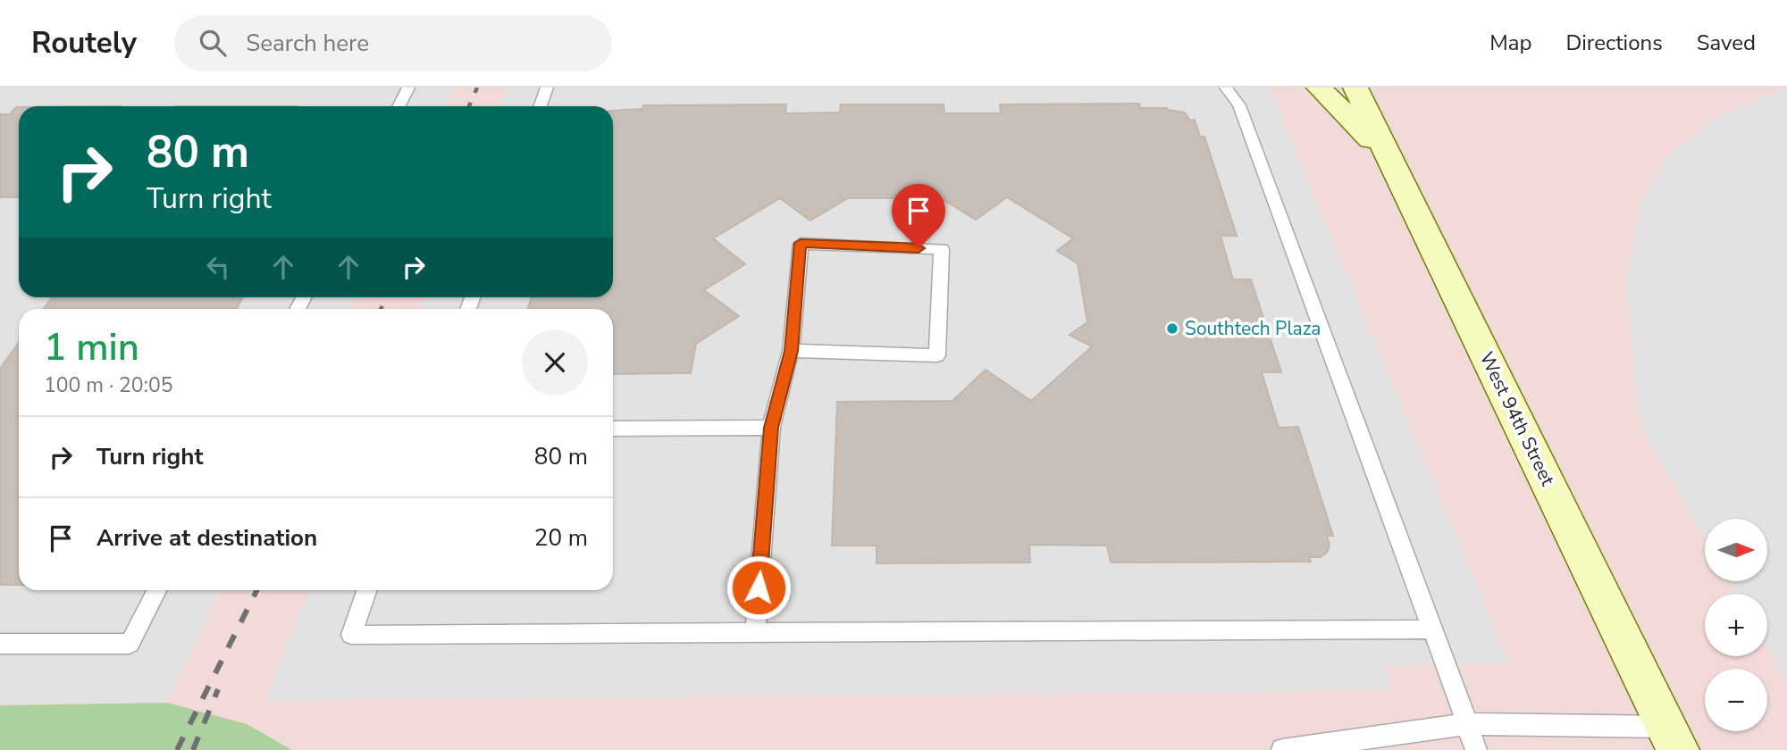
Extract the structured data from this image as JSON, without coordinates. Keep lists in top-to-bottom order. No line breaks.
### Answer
{"streets":{"street":["West 94th Street"]},"places":["Southtech Plaza"],"north":"right","page":{"header":"Routely","search":"Search here","nav":["Map","Directions","Saved"],"turn":["80 m","Turn right"],"heading":["1 min","100 m · 20:05"],"list":[{"name":"Turn right","value":"80 m"},{"name":"Arrive at destination","value":"20 m"}],"map_buttons":["+","−"]}}
